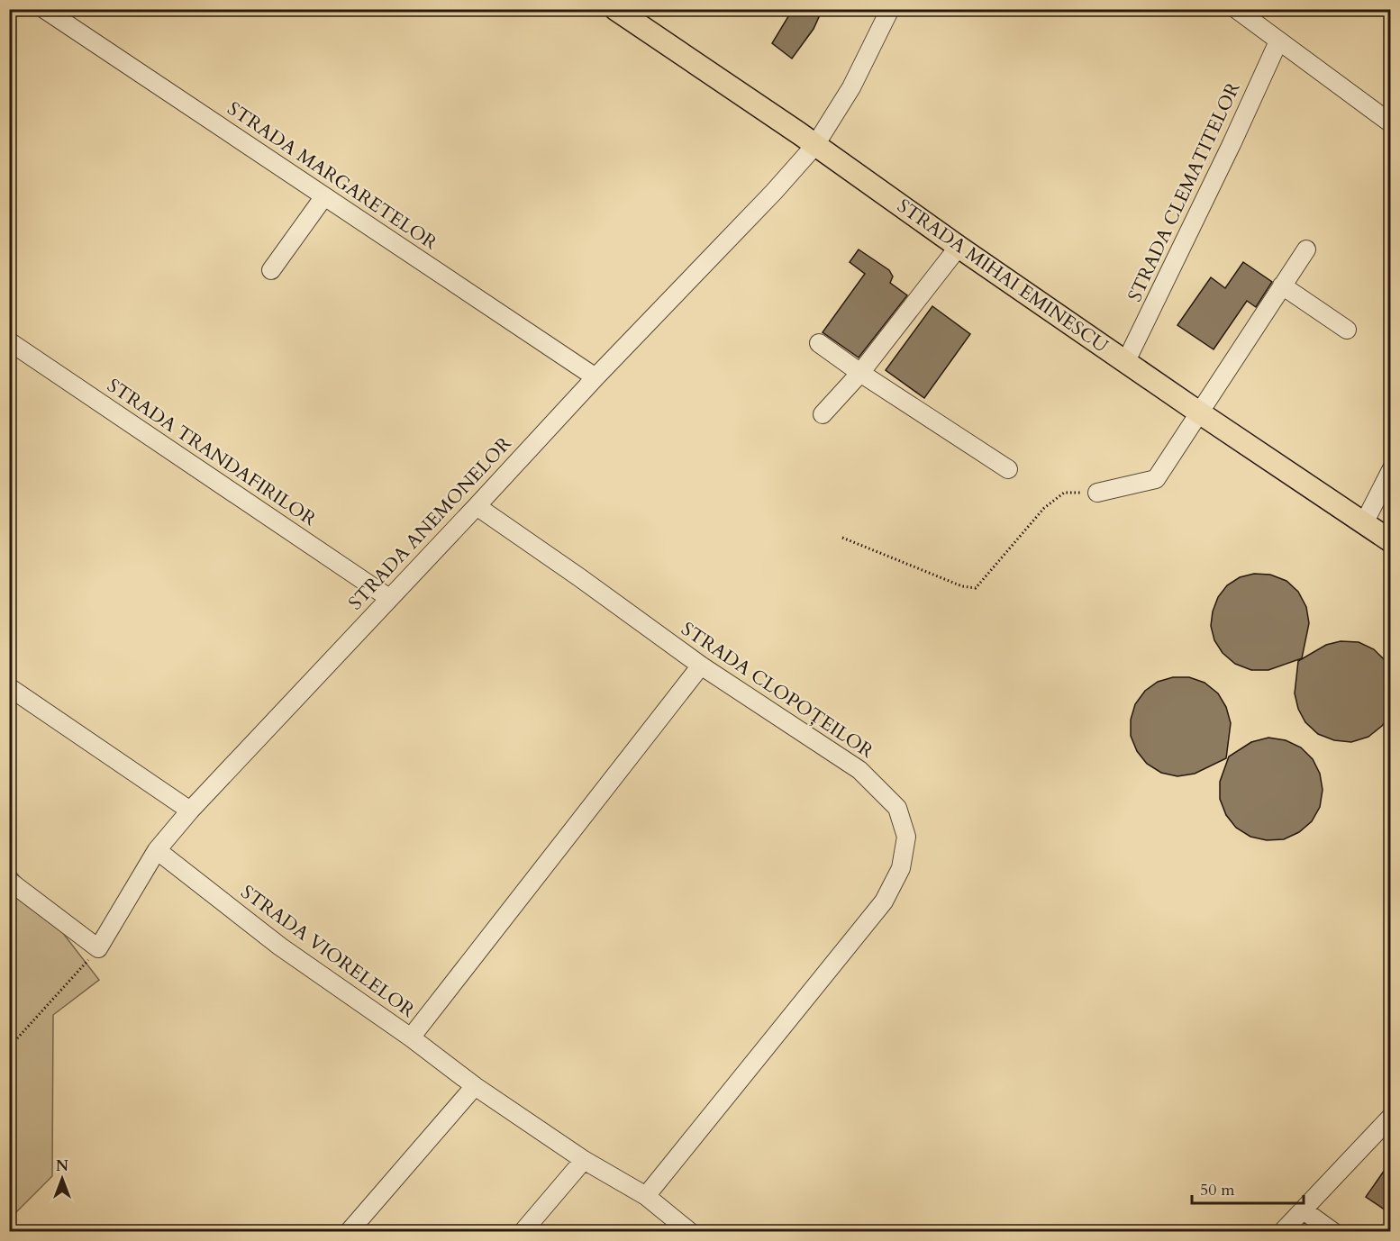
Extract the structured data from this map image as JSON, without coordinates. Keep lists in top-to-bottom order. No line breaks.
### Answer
{"streets":{"main road":["STRADA MIHAI EMINESCU"],"street":["STRADA MARGARETELOR","STRADA CLEMATITELOR","STRADA TRANDAFIRILOR","STRADA ANEMONELOR","STRADA CLOPOȚEILOR","STRADA VIORELELOR"]},"crossings":[["STRADA MARGARETELOR","STRADA ANEMONELOR"],["STRADA CLEMATITELOR","STRADA MIHAI EMINESCU"],["STRADA MIHAI EMINESCU","STRADA ANEMONELOR"],["STRADA TRANDAFIRILOR","STRADA ANEMONELOR"],["STRADA ANEMONELOR","STRADA CLOPOȚEILOR"],["STRADA ANEMONELOR","STRADA VIORELELOR"],["STRADA CLOPOȚEILOR","STRADA VIORELELOR"]],"scale_bar":"50 m","north":"top"}
